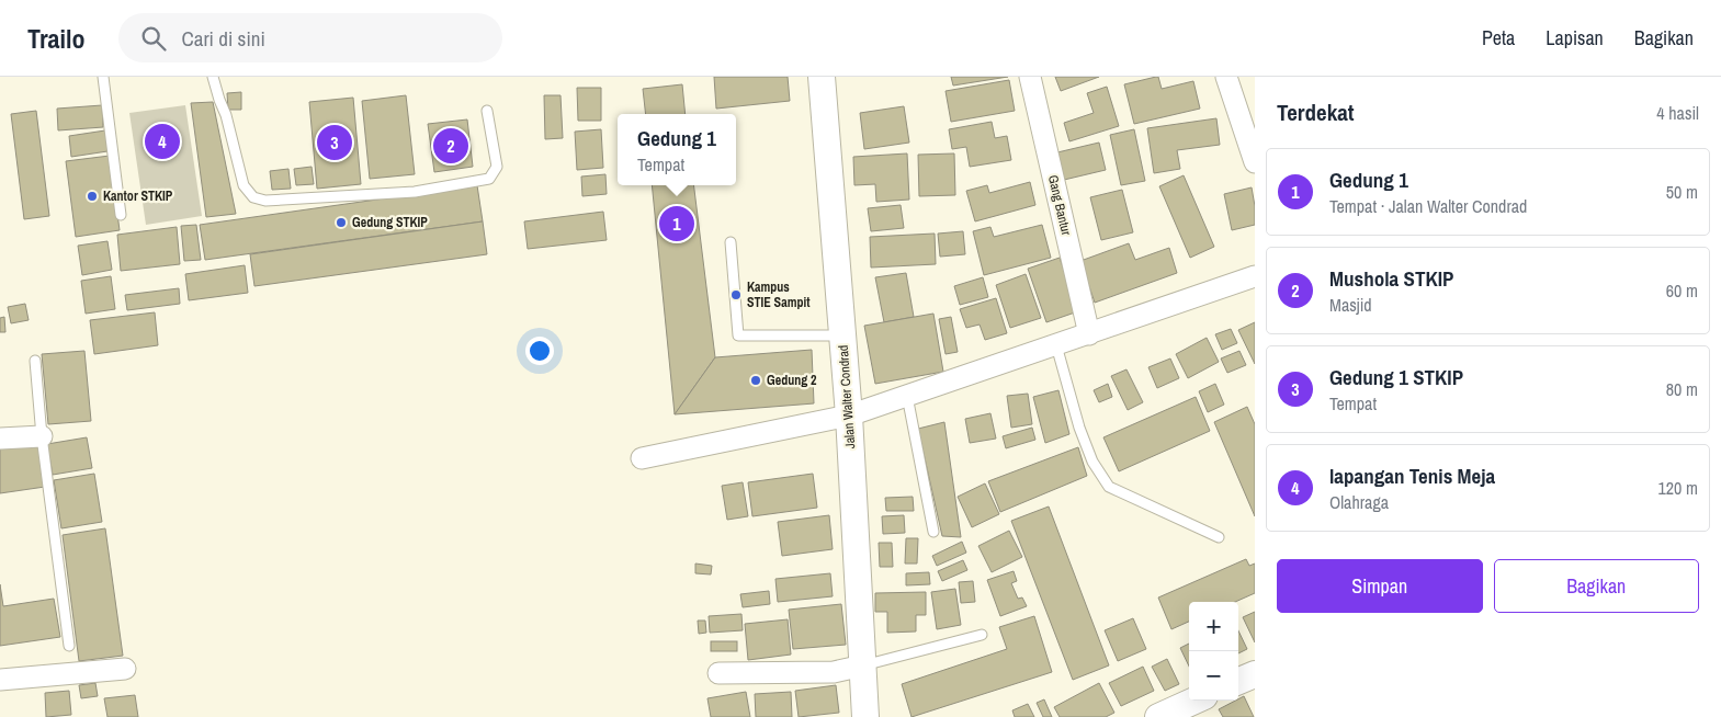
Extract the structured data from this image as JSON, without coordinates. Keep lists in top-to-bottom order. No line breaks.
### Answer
{"streets":{"street":["Gang Bantur","Jalan Walter Condrad"]},"places":["Kantor STKIP","Gedung STKIP","Kampus STIE Sampit","Gedung 2"],"page":{"header":"Trailo","search":"Cari di sini","nav":["Peta","Lapisan","Bagikan"],"heading":["Terdekat","4 hasil"],"popup":["Gedung 1","Tempat"],"pins":["4","3","2","1"],"list":[{"mark":"1","name":"Gedung 1","note":"Tempat · Jalan Walter Condrad","value":"50 m"},{"mark":"2","name":"Mushola STKIP","note":"Masjid","value":"60 m"},{"mark":"3","name":"Gedung 1 STKIP","note":"Tempat","value":"80 m"},{"mark":"4","name":"lapangan Tenis Meja","note":"Olahraga","value":"120 m"}],"buttons":["Simpan","Bagikan"],"map_buttons":["+","−"]}}
